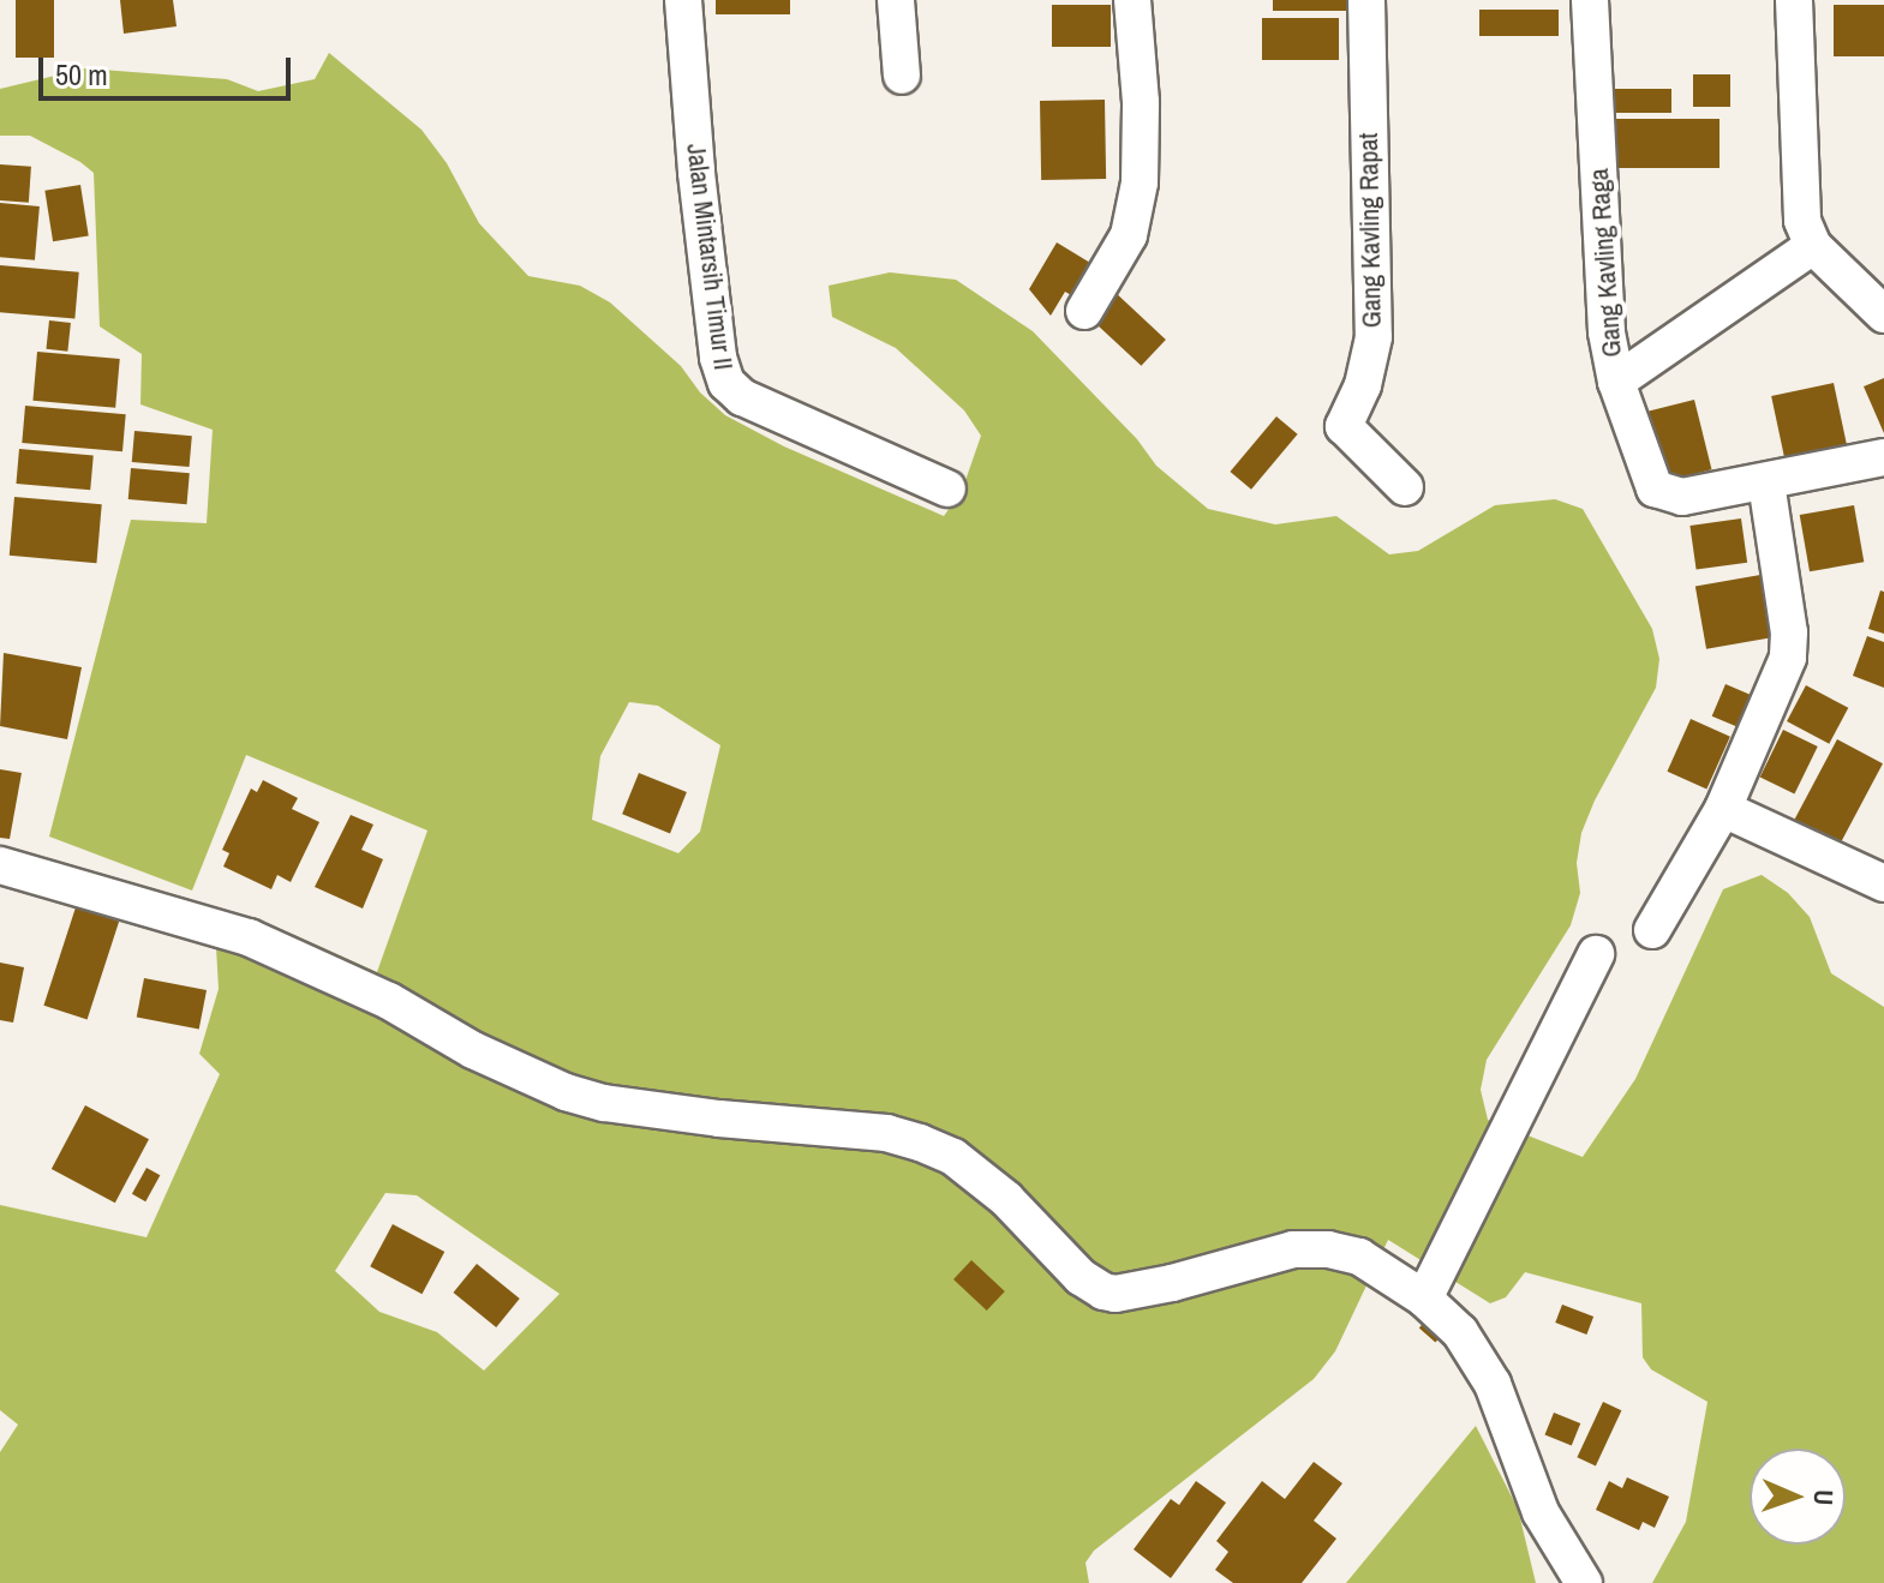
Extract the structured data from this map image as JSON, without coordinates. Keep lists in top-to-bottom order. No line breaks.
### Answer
{"streets":{"street":["Gang Kavling Rapat","Jalan Mintarsih Timur II","Gang Kavling Raga"]},"scale_bar":"50 m","north":"right"}
